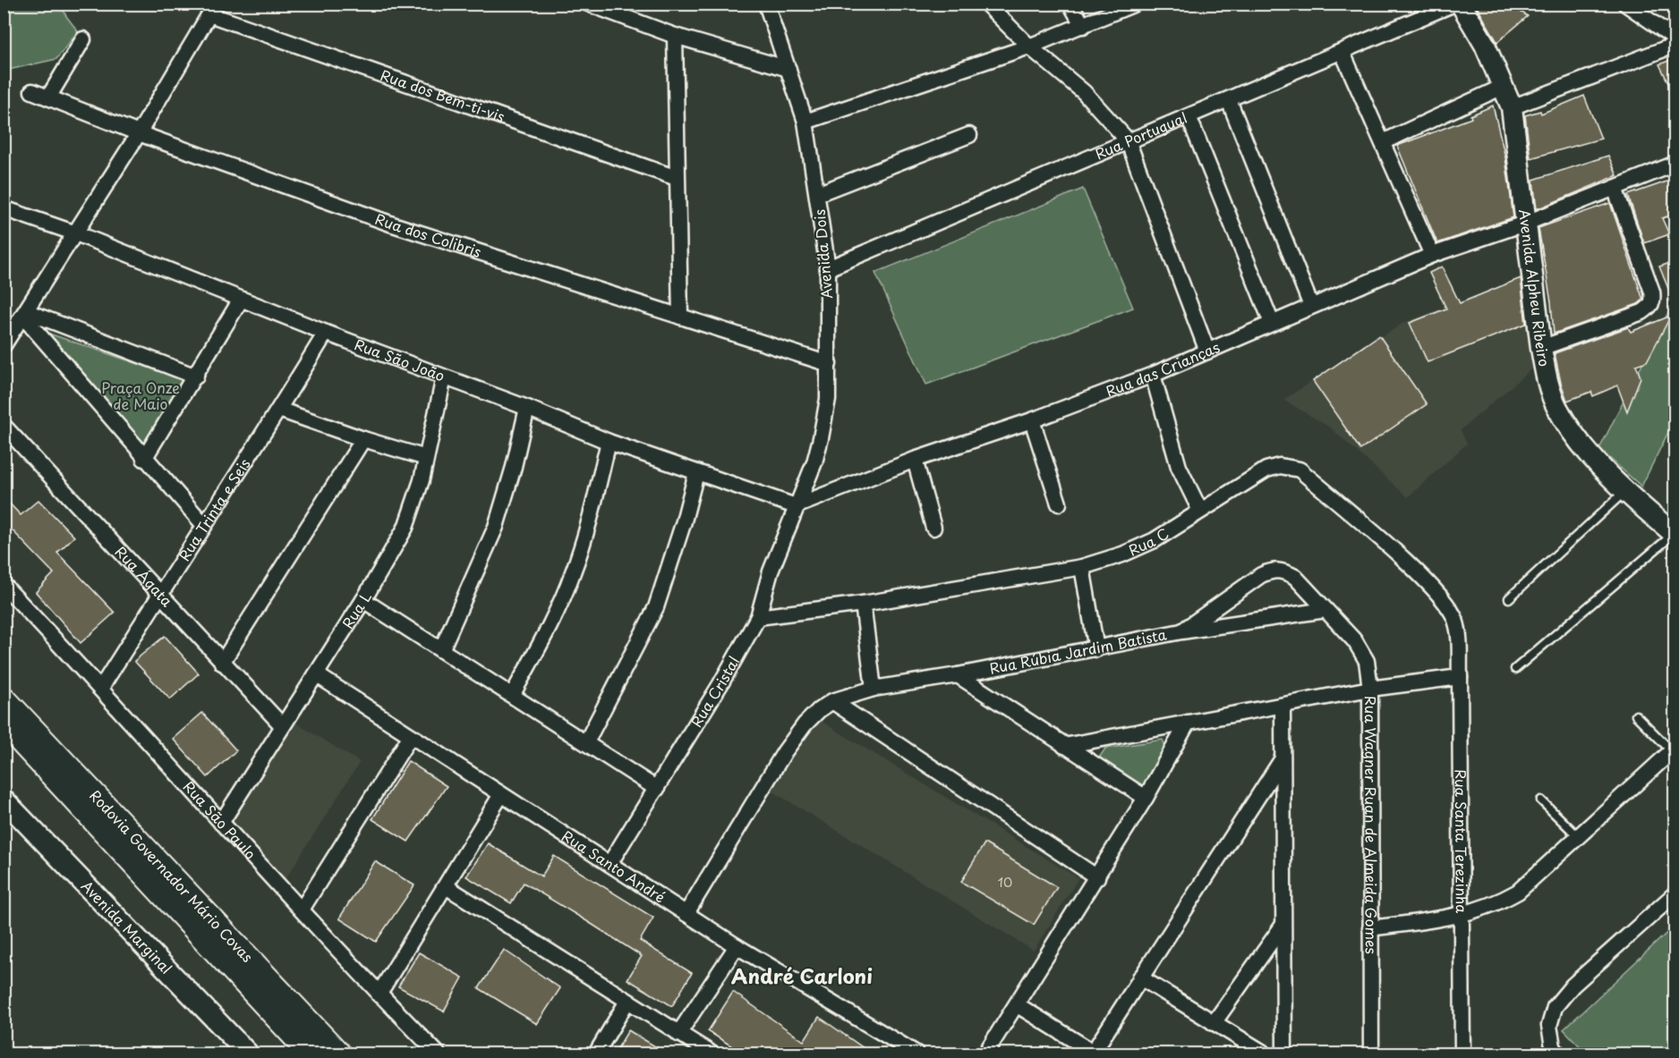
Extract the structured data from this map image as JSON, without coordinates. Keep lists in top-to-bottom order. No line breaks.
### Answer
{"streets":{"main road":["Rodovia Governador Mário Covas"],"street":["Rua dos Bem-ti-vis","Rua Portugual","Rua dos Colibris","Avenida Dois","Avenida Alpheu Ribeiro","Rua São João","Rua das Crianças","Rua Trinta e Seis","Rua C","Rua Ágata","Rua L","Rua Rúbia Jardim Batista","Rua Cristal","Rua São Paulo","Rua Wagner Ruan de Almeida Gomes","Rua Santa Terezinha","Rua Santo André","Avenida Marginal"]},"crossings":[["Rua Portugual","Avenida Dois"],["Rua dos Colibris","Avenida Dois"],["Avenida Dois","Rua São João"],["Avenida Dois","Rua das Crianças"],["Avenida Dois","Rua Cristal"],["Avenida Alpheu Ribeiro","Rua das Crianças"],["Rua São João","Rua das Crianças"],["Rua São João","Rua Trinta e Seis"],["Rua São João","Rua L"],["Rua São João","Rua Cristal"],["Rua das Crianças","Rua Cristal"],["Rua Trinta e Seis","Rua Ágata"],["Rua Trinta e Seis","Rua São Paulo"],["Rua C","Rua Cristal"],["Rua C","Rua Santa Terezinha"],["Rua Ágata","Rua L"],["Rua L","Rua São Paulo"],["Rua L","Rua Santo André"],["Rua Rúbia Jardim Batista","Rua Wagner Ruan de Almeida Gomes"],["Rua Cristal","Rua Santo André"]],"districts":["André Carloni"],"parks":["Praça Onze de Maio"],"house_numbers":["10"]}
